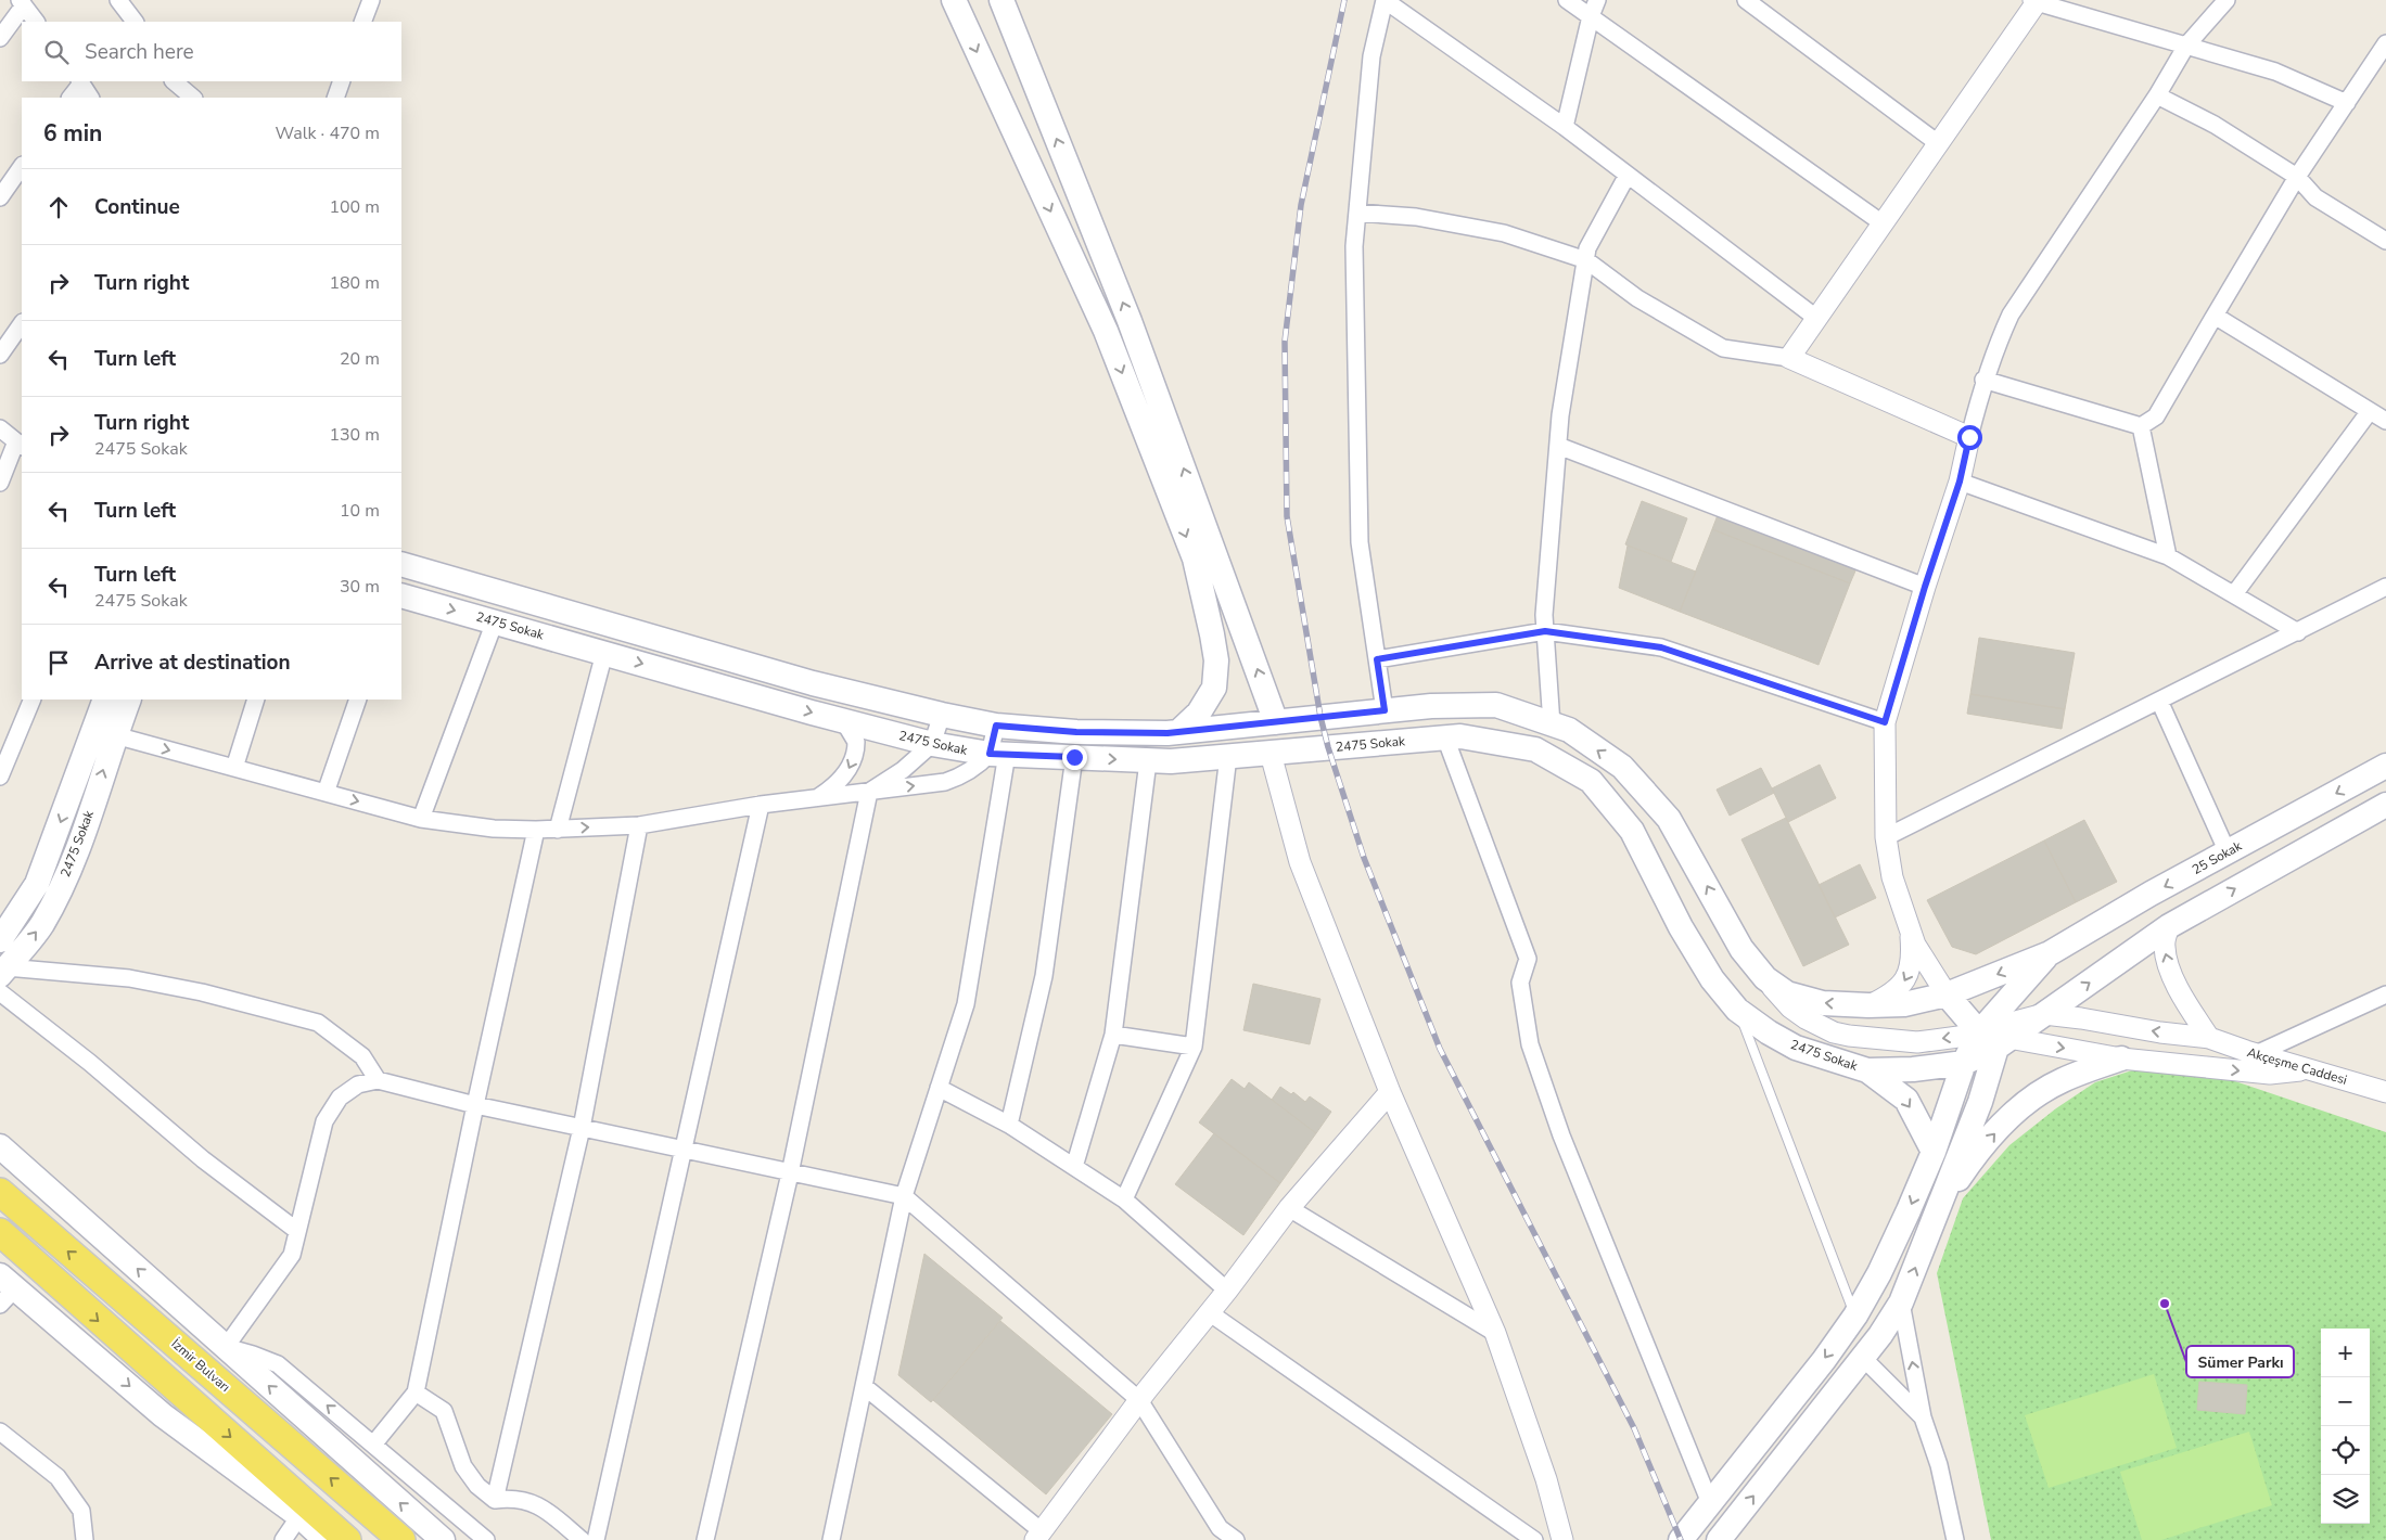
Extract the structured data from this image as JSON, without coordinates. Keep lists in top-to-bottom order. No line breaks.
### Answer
{"streets":{"main road":["2475 Sokak","25 Sokak","İzmir Bulvarı"],"street":["Akçeşme Caddesi"]},"crossings":[["2475 Sokak","Akçeşme Caddesi"]],"places":["Sümer Parkı"],"page":{"search":"Search here","heading":["6 min","Walk · 470 m"],"list":[["Continue","100 m"],["Turn right","180 m"],["Turn left","20 m"],["Turn right","2475 Sokak","130 m"],["Turn left","10 m"],["Turn left","2475 Sokak","30 m"],"Arrive at destination"],"map_buttons":["+","−"]}}
